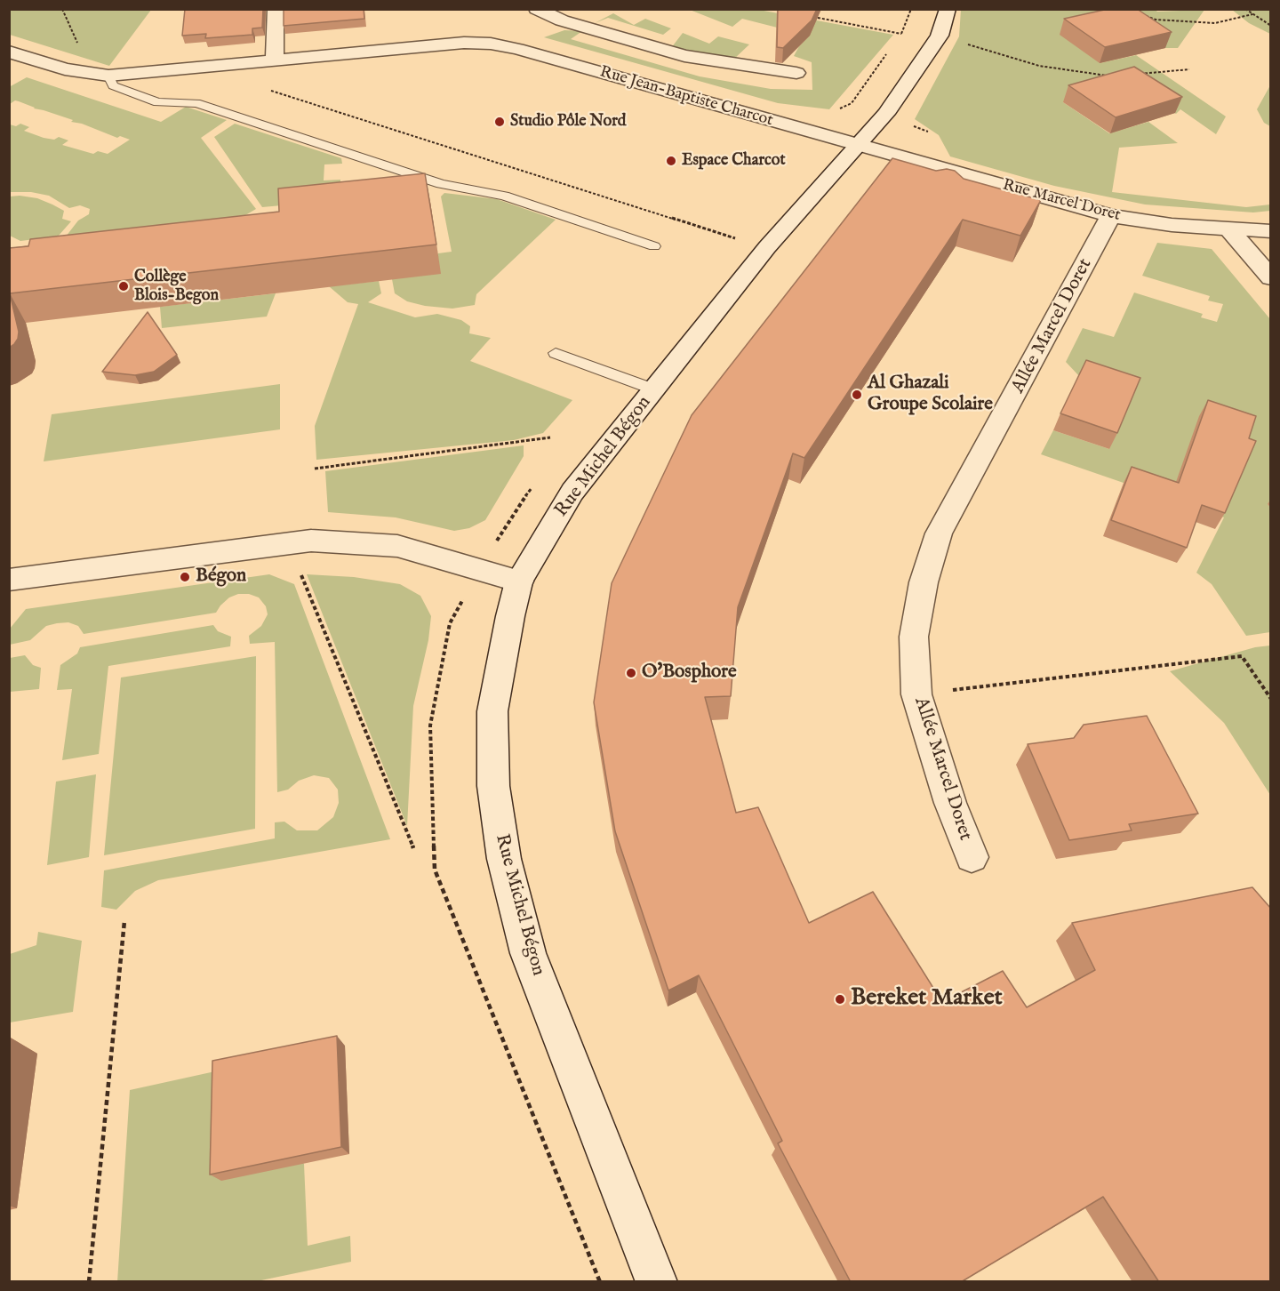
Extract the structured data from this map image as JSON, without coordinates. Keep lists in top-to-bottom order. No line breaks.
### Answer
{"streets":{"street":["Rue Jean-Baptiste Charcot","Rue Marcel Doret","Allée Marcel Doret","Rue Michel Bégon"]},"crossings":[["Rue Jean-Baptiste Charcot","Rue Marcel Doret"],["Rue Jean-Baptiste Charcot","Rue Michel Bégon"],["Rue Marcel Doret","Allée Marcel Doret"],["Rue Marcel Doret","Rue Michel Bégon"]],"places":["Studio Pôle Nord","Espace Charcot","Collège Blois-Begon","Al Ghazali Groupe Scolaire","Bégon","O'Bosphore","Bereket Market"]}
